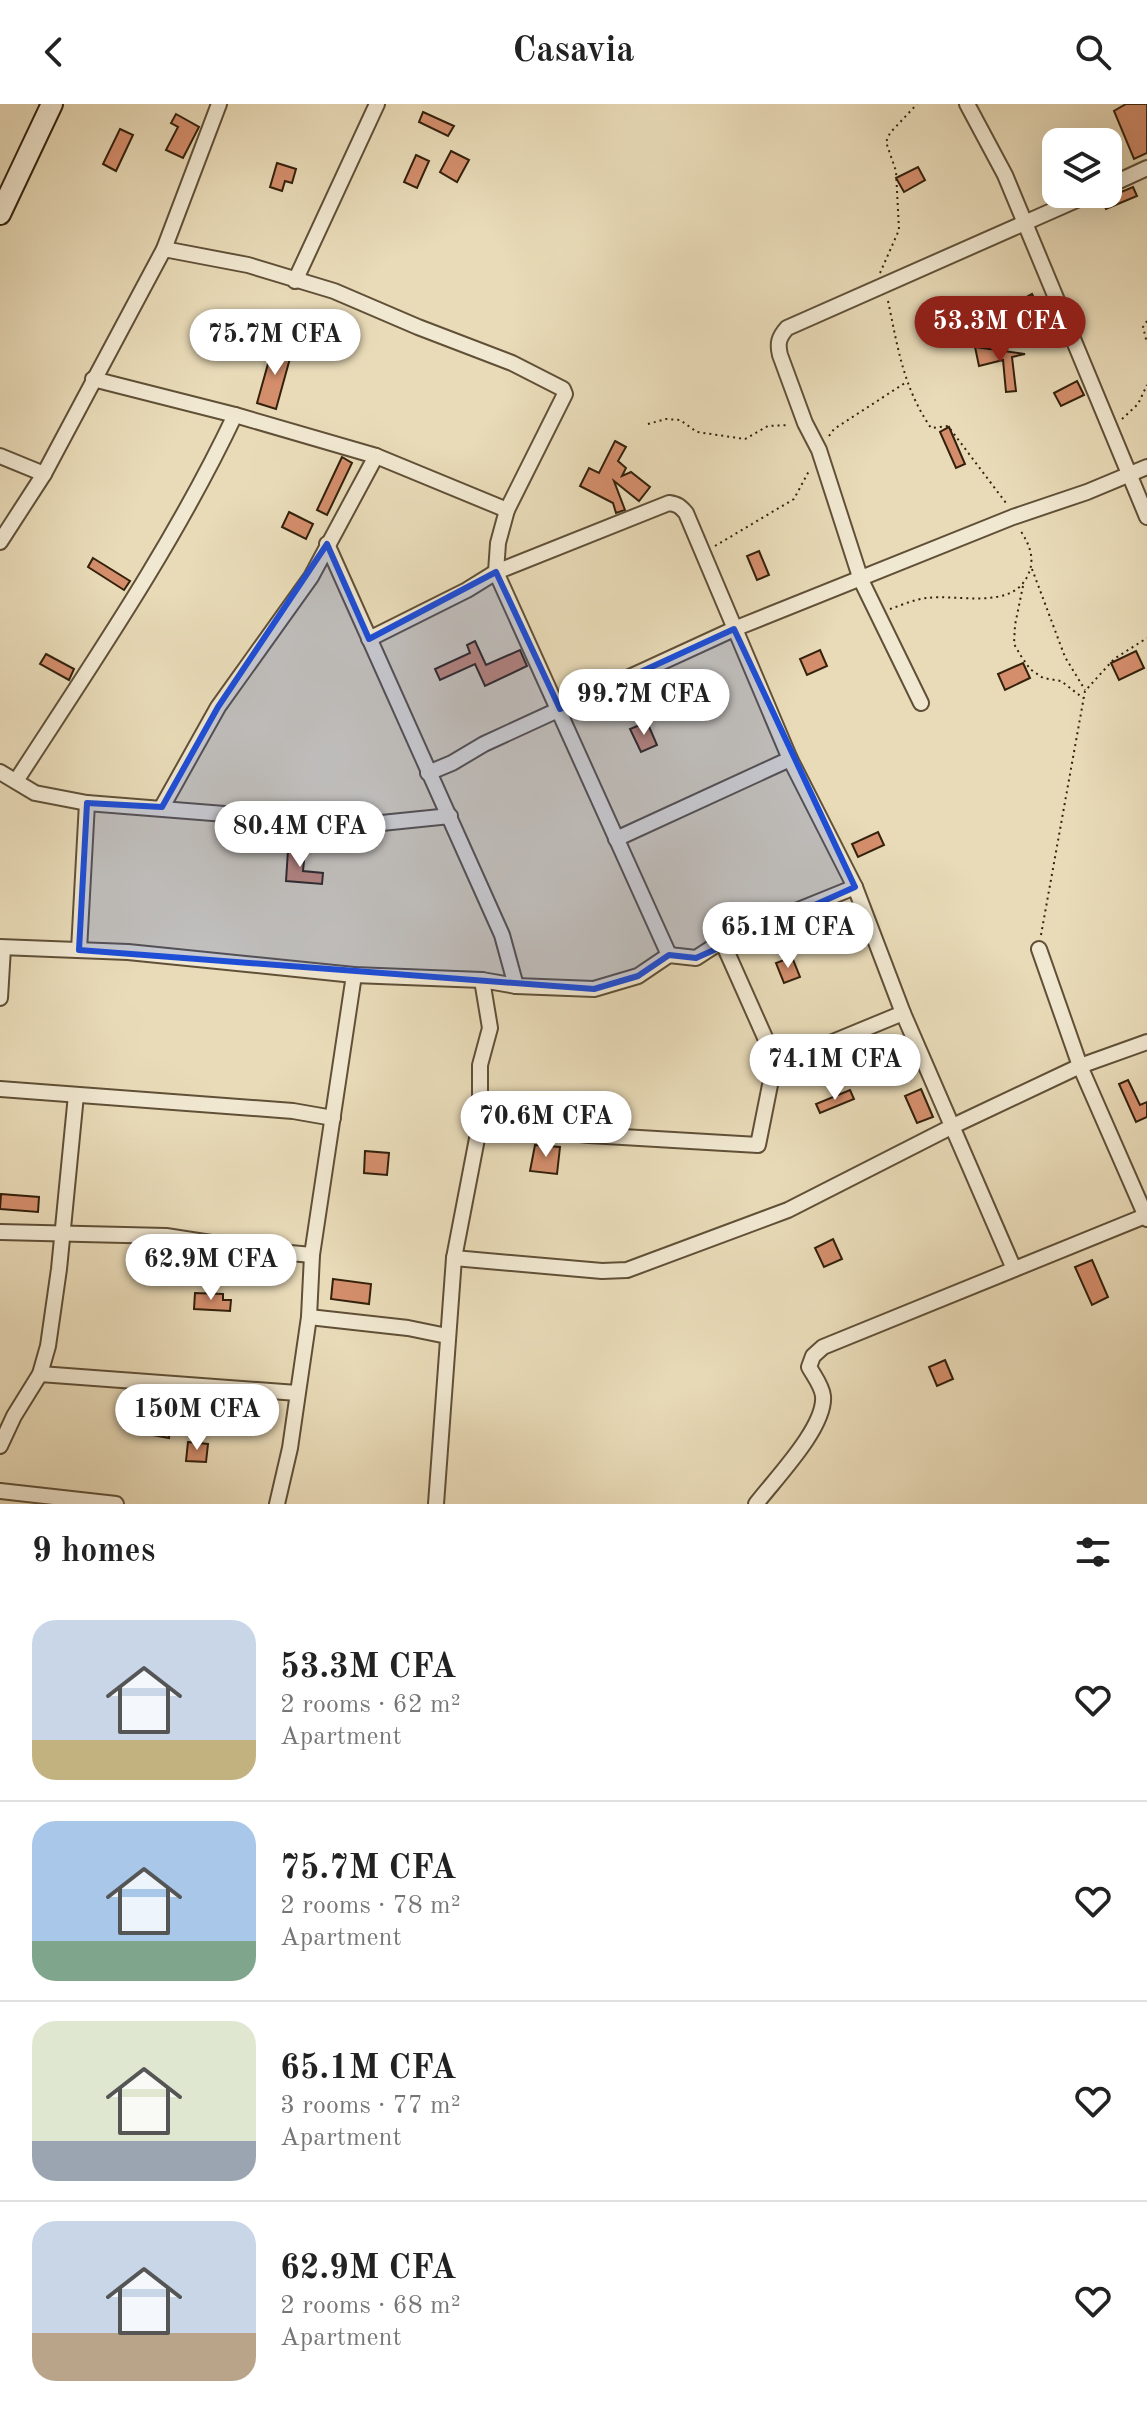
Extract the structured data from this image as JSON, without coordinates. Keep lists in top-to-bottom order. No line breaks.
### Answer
{"page":{"header":"Casavia","price":["53.3M CFA","75.7M CFA","99.7M CFA","80.4M CFA","65.1M CFA","74.1M CFA","70.6M CFA","62.9M CFA","150M CFA"],"heading":"9 homes","list":[{"name":"53.3M CFA","note":"2 rooms · 62 m² · Apartment"},{"name":"75.7M CFA","note":"2 rooms · 78 m² · Apartment"},{"name":"65.1M CFA","note":"3 rooms · 77 m² · Apartment"},{"name":"62.9M CFA","note":"2 rooms · 68 m² · Apartment"}]}}
